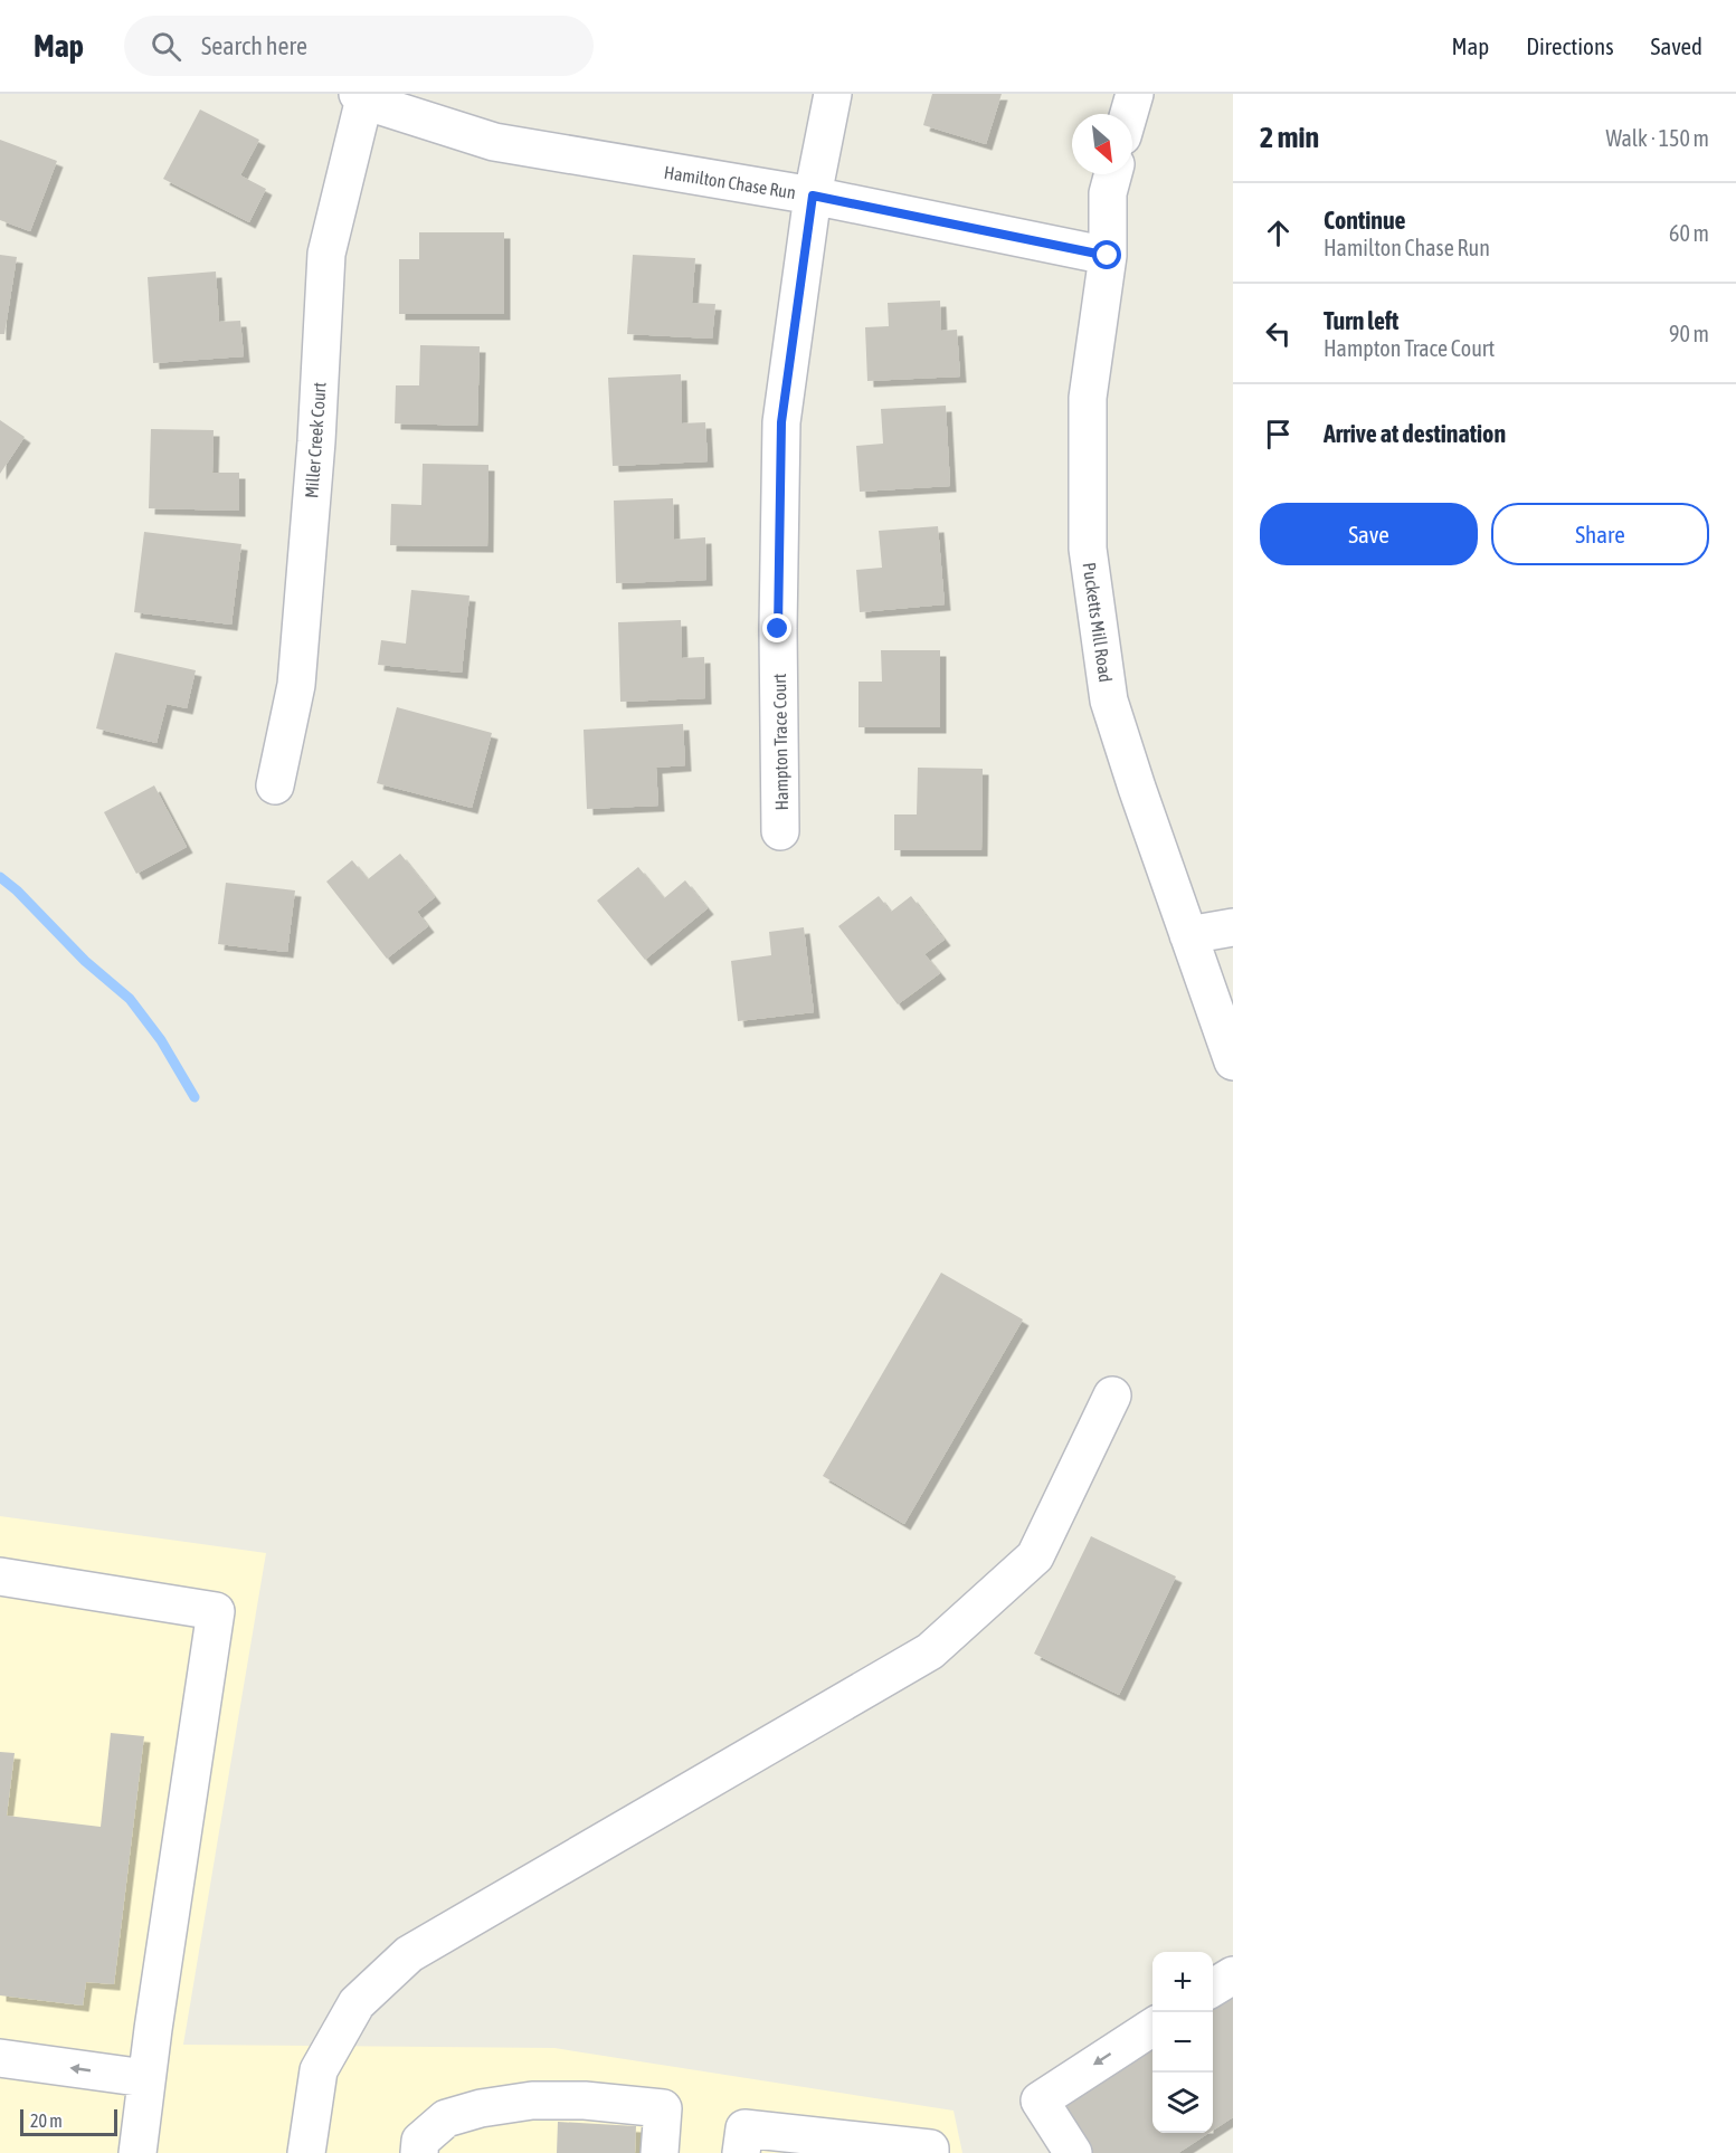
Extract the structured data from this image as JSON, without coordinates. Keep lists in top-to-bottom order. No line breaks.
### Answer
{"streets":{"street":["Hamilton Chase Run","Miller Creek Court","Pucketts Mill Road","Hampton Trace Court"]},"crossings":[["Hamilton Chase Run","Miller Creek Court"],["Hamilton Chase Run","Pucketts Mill Road"],["Hamilton Chase Run","Hampton Trace Court"]],"scale_bar":"20 m","north":"bottom right","page":{"header":"Map","search":"Search here","nav":["Map","Directions","Saved"],"heading":["2 min","Walk · 150 m"],"list":[["Continue","Hamilton Chase Run","60 m"],["Turn left","Hampton Trace Court","90 m"],"Arrive at destination"],"buttons":["Save","Share"],"map_buttons":["+","−"],"scale":"20 m"}}
